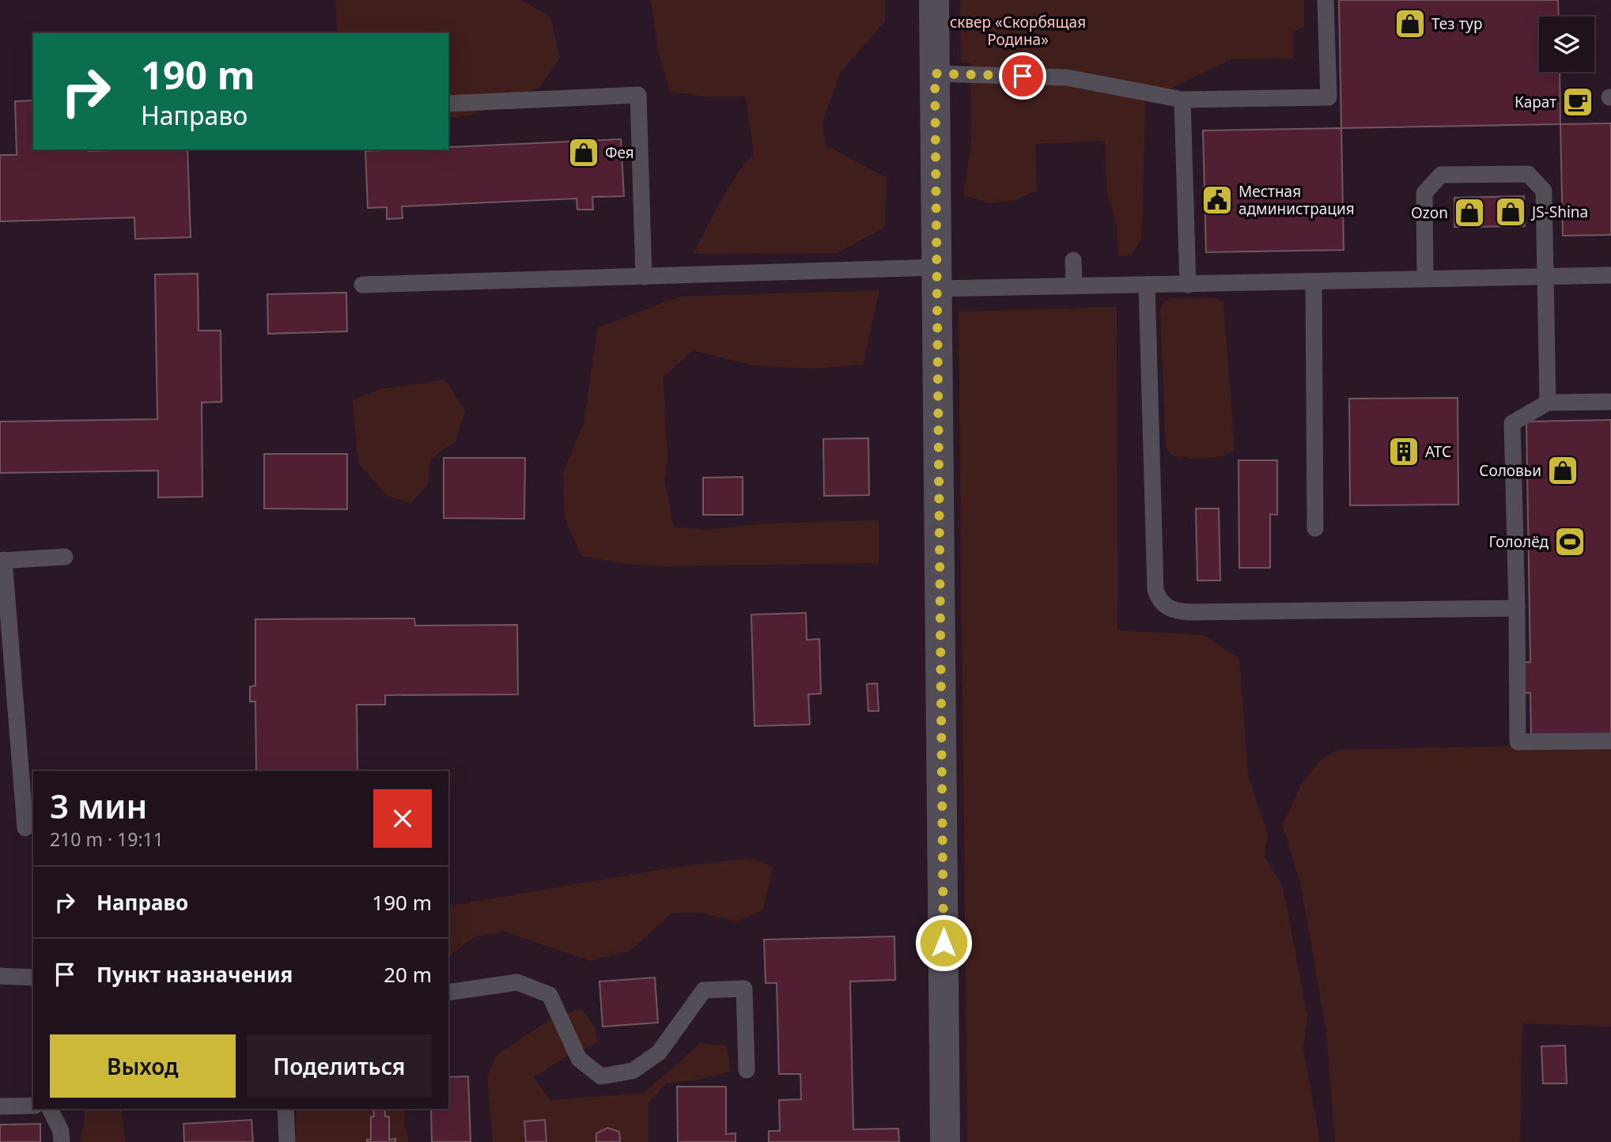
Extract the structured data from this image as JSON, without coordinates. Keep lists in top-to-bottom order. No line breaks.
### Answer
{"parks":["сквер «Скорбящая Родина»"],"places":{"shop":["Тез тур","Фея","JS-Shina","Ozon","Соловьи"],"cafe":["Карат"],"public building":["Местная администрация"],"building":["АТС"],"sports":["Гололёд"]},"page":{"turn":["190 m","Направо"],"heading":["3 мин","210 m · 19:11"],"list":[{"name":"Направо","value":"190 m"},{"name":"Пункт назначения","value":"20 m"}],"buttons":["Выход","Поделиться"]}}
